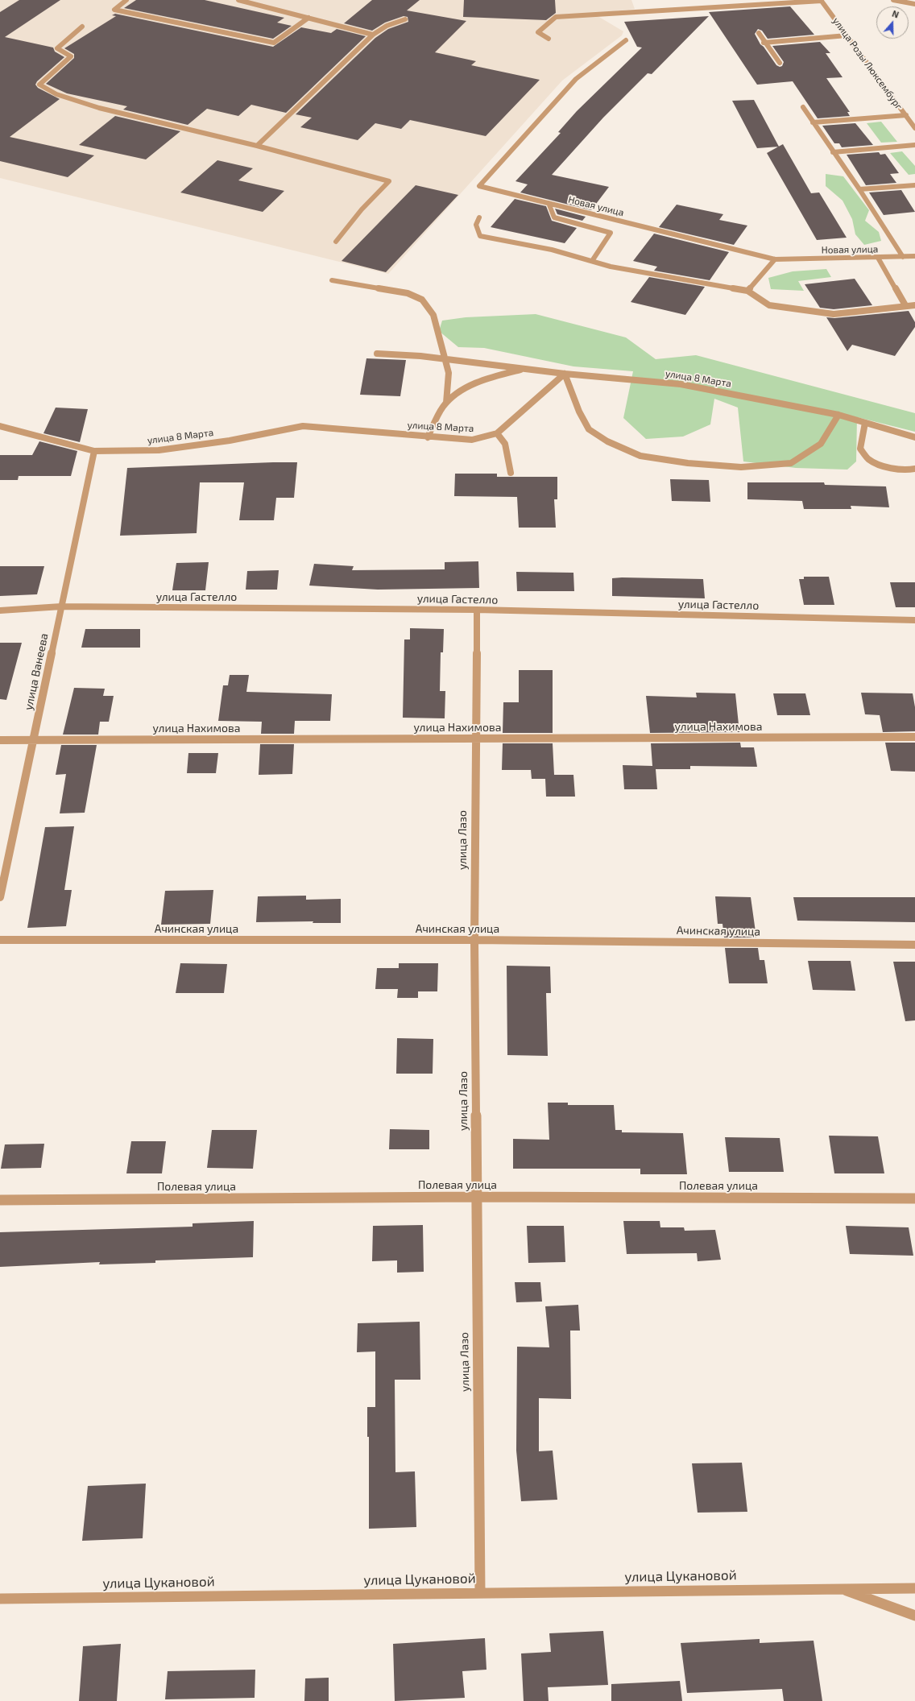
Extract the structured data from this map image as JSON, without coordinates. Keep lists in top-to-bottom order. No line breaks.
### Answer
{"streets":{"street":["улица Розы Люксембург","Новая улица","улица 8 Марта","улица Гастелло","улица Ванеева","улица Нахимова","улица Лазо","Ачинская улица","Полевая улица","улица Цукановой"]},"crossings":[["улица 8 Марта","улица Ванеева"],["улица Гастелло","улица Ванеева"],["улица Гастелло","улица Лазо"],["улица Ванеева","улица Нахимова"],["улица Нахимова","улица Лазо"],["улица Лазо","Ачинская улица"],["улица Лазо","Полевая улица"],["улица Лазо","улица Цукановой"]],"north":"top"}
